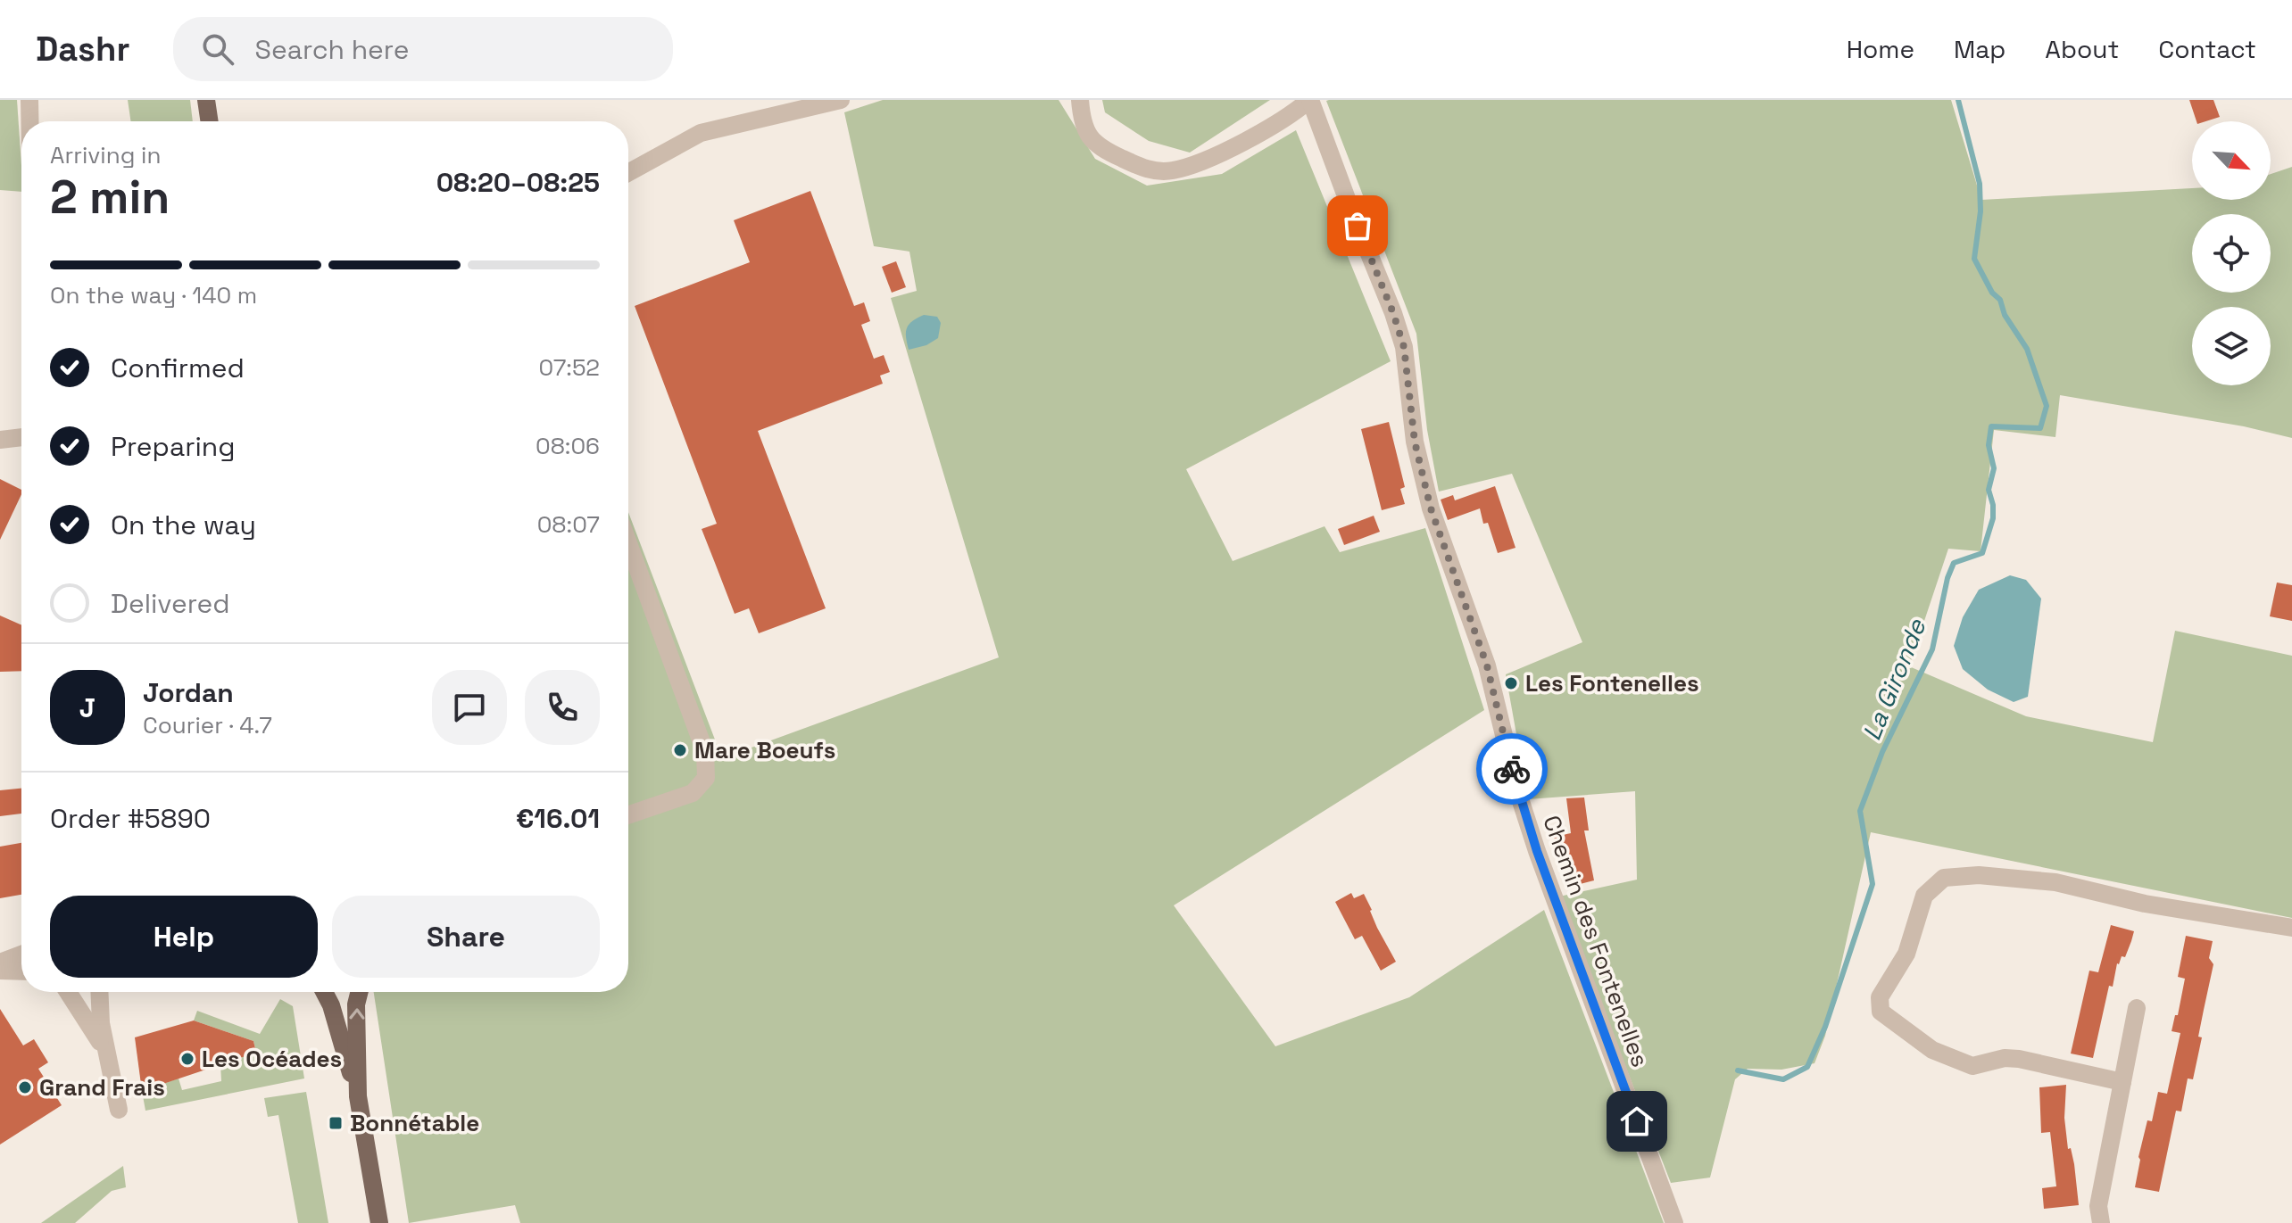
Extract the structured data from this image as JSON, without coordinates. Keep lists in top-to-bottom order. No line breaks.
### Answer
{"streets":{"street":["Chemin des Fontenelles"]},"water":["La Gironde"],"places":{"other":["Les Fontenelles","Mare Boeufs","Les Océades","Grand Frais"],"transit":["Bonnétable"]},"north":"bottom right","page":{"header":"Dashr","search":"Search here","nav":["Home","Map","About","Contact"],"heading":["2 min","Arriving in","08:20–08:25"],"panel":["Jordan","Courier · 4.7","Order #5890","€16.01"],"bar":"On the way · 140 m","list":[["Confirmed","07:52"],["Preparing","08:06"],["On the way","08:07"],"Delivered"],"round":"J","buttons":["Help","Share"]}}
